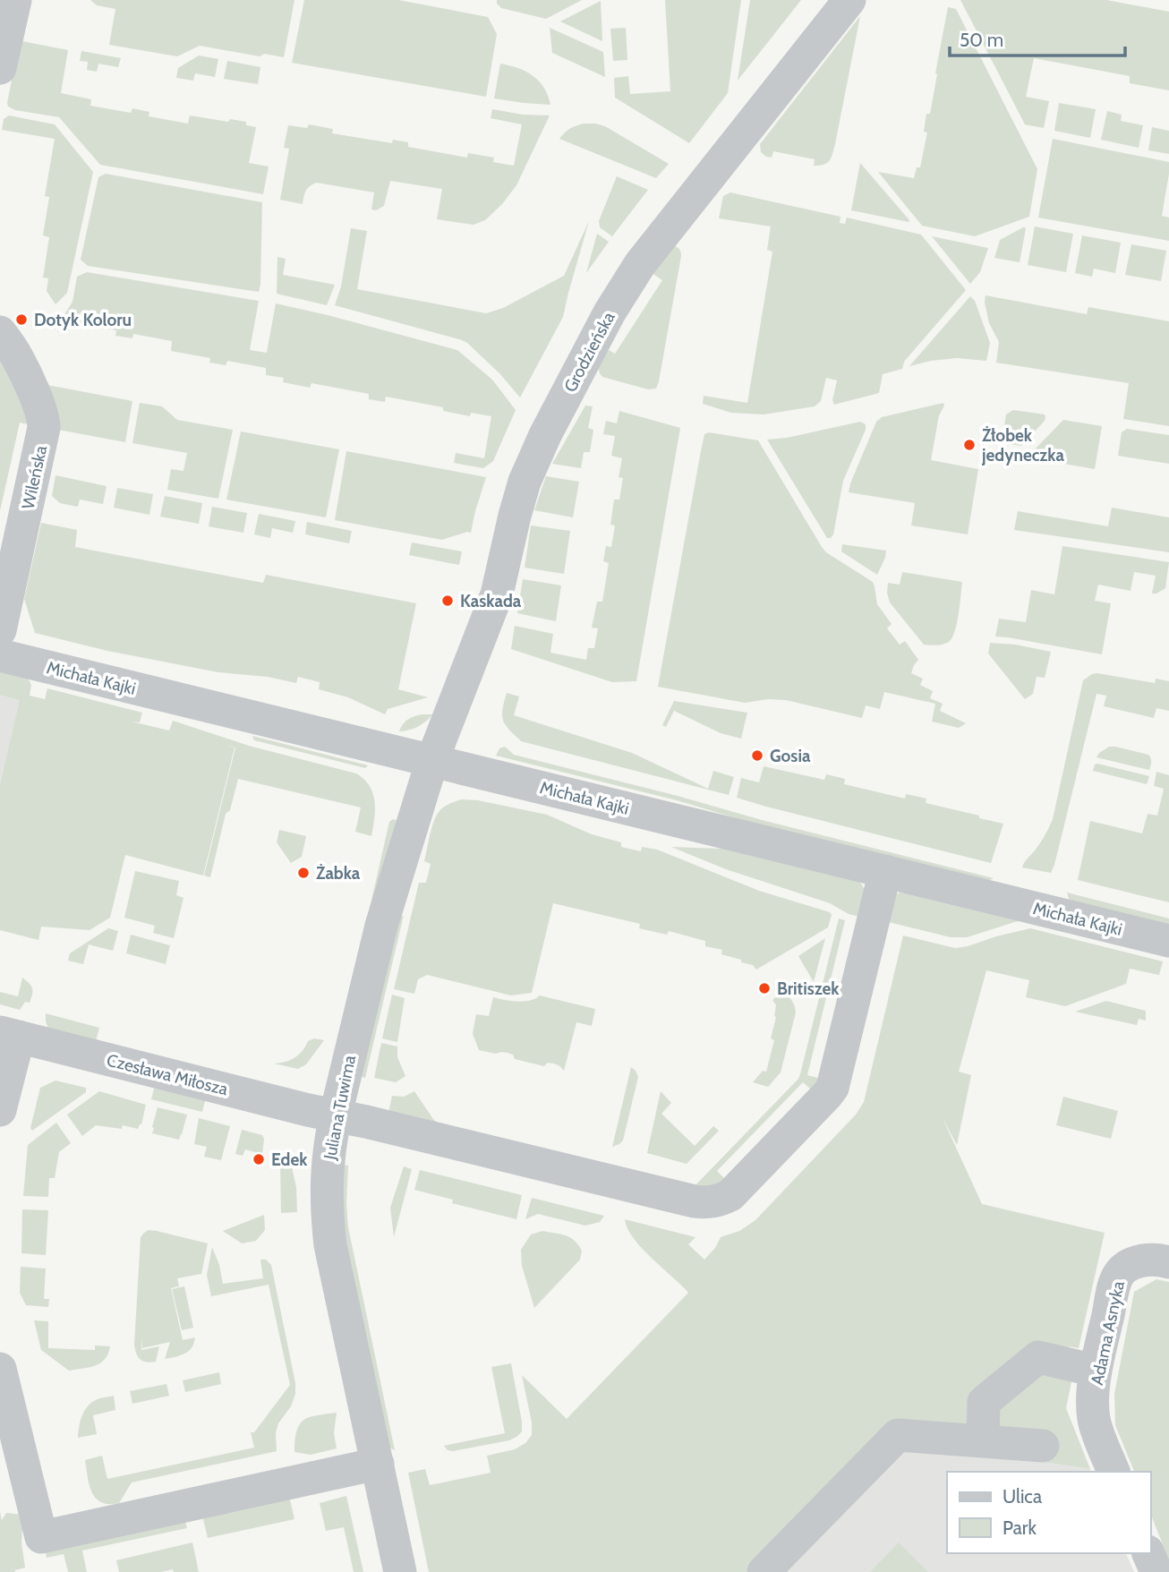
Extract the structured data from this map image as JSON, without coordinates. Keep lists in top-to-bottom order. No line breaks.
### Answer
{"streets":{"street":["Grodzieńska","Wileńska","Michała Kajki","Czesława Miłosza","Juliana Tuwima","Adama Asnyka"]},"crossings":[["Grodzieńska","Michała Kajki"],["Grodzieńska","Juliana Tuwima"],["Michała Kajki","Czesława Miłosza"],["Michała Kajki","Juliana Tuwima"],["Czesława Miłosza","Juliana Tuwima"]],"places":["Dotyk Koloru","Żłobek jedyneczka","Kaskada","Gosia","Żabka","Britiszek","Edek"],"legend":["Ulica","Park"],"scale_bar":"50 m"}
